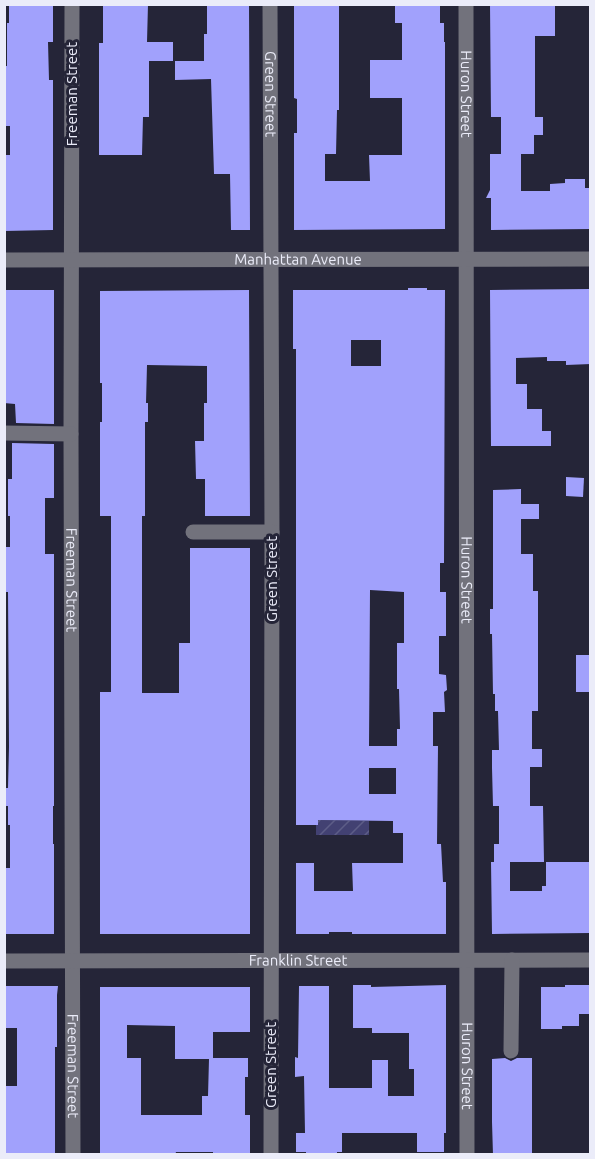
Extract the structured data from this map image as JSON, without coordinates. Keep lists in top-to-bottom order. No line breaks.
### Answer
{"streets":{"street":["Freeman Street","Green Street","Huron Street","Manhattan Avenue","Franklin Street"]},"crossings":[["Freeman Street","Manhattan Avenue"],["Freeman Street","Franklin Street"],["Green Street","Manhattan Avenue"],["Green Street","Franklin Street"],["Huron Street","Manhattan Avenue"],["Huron Street","Franklin Street"]]}
